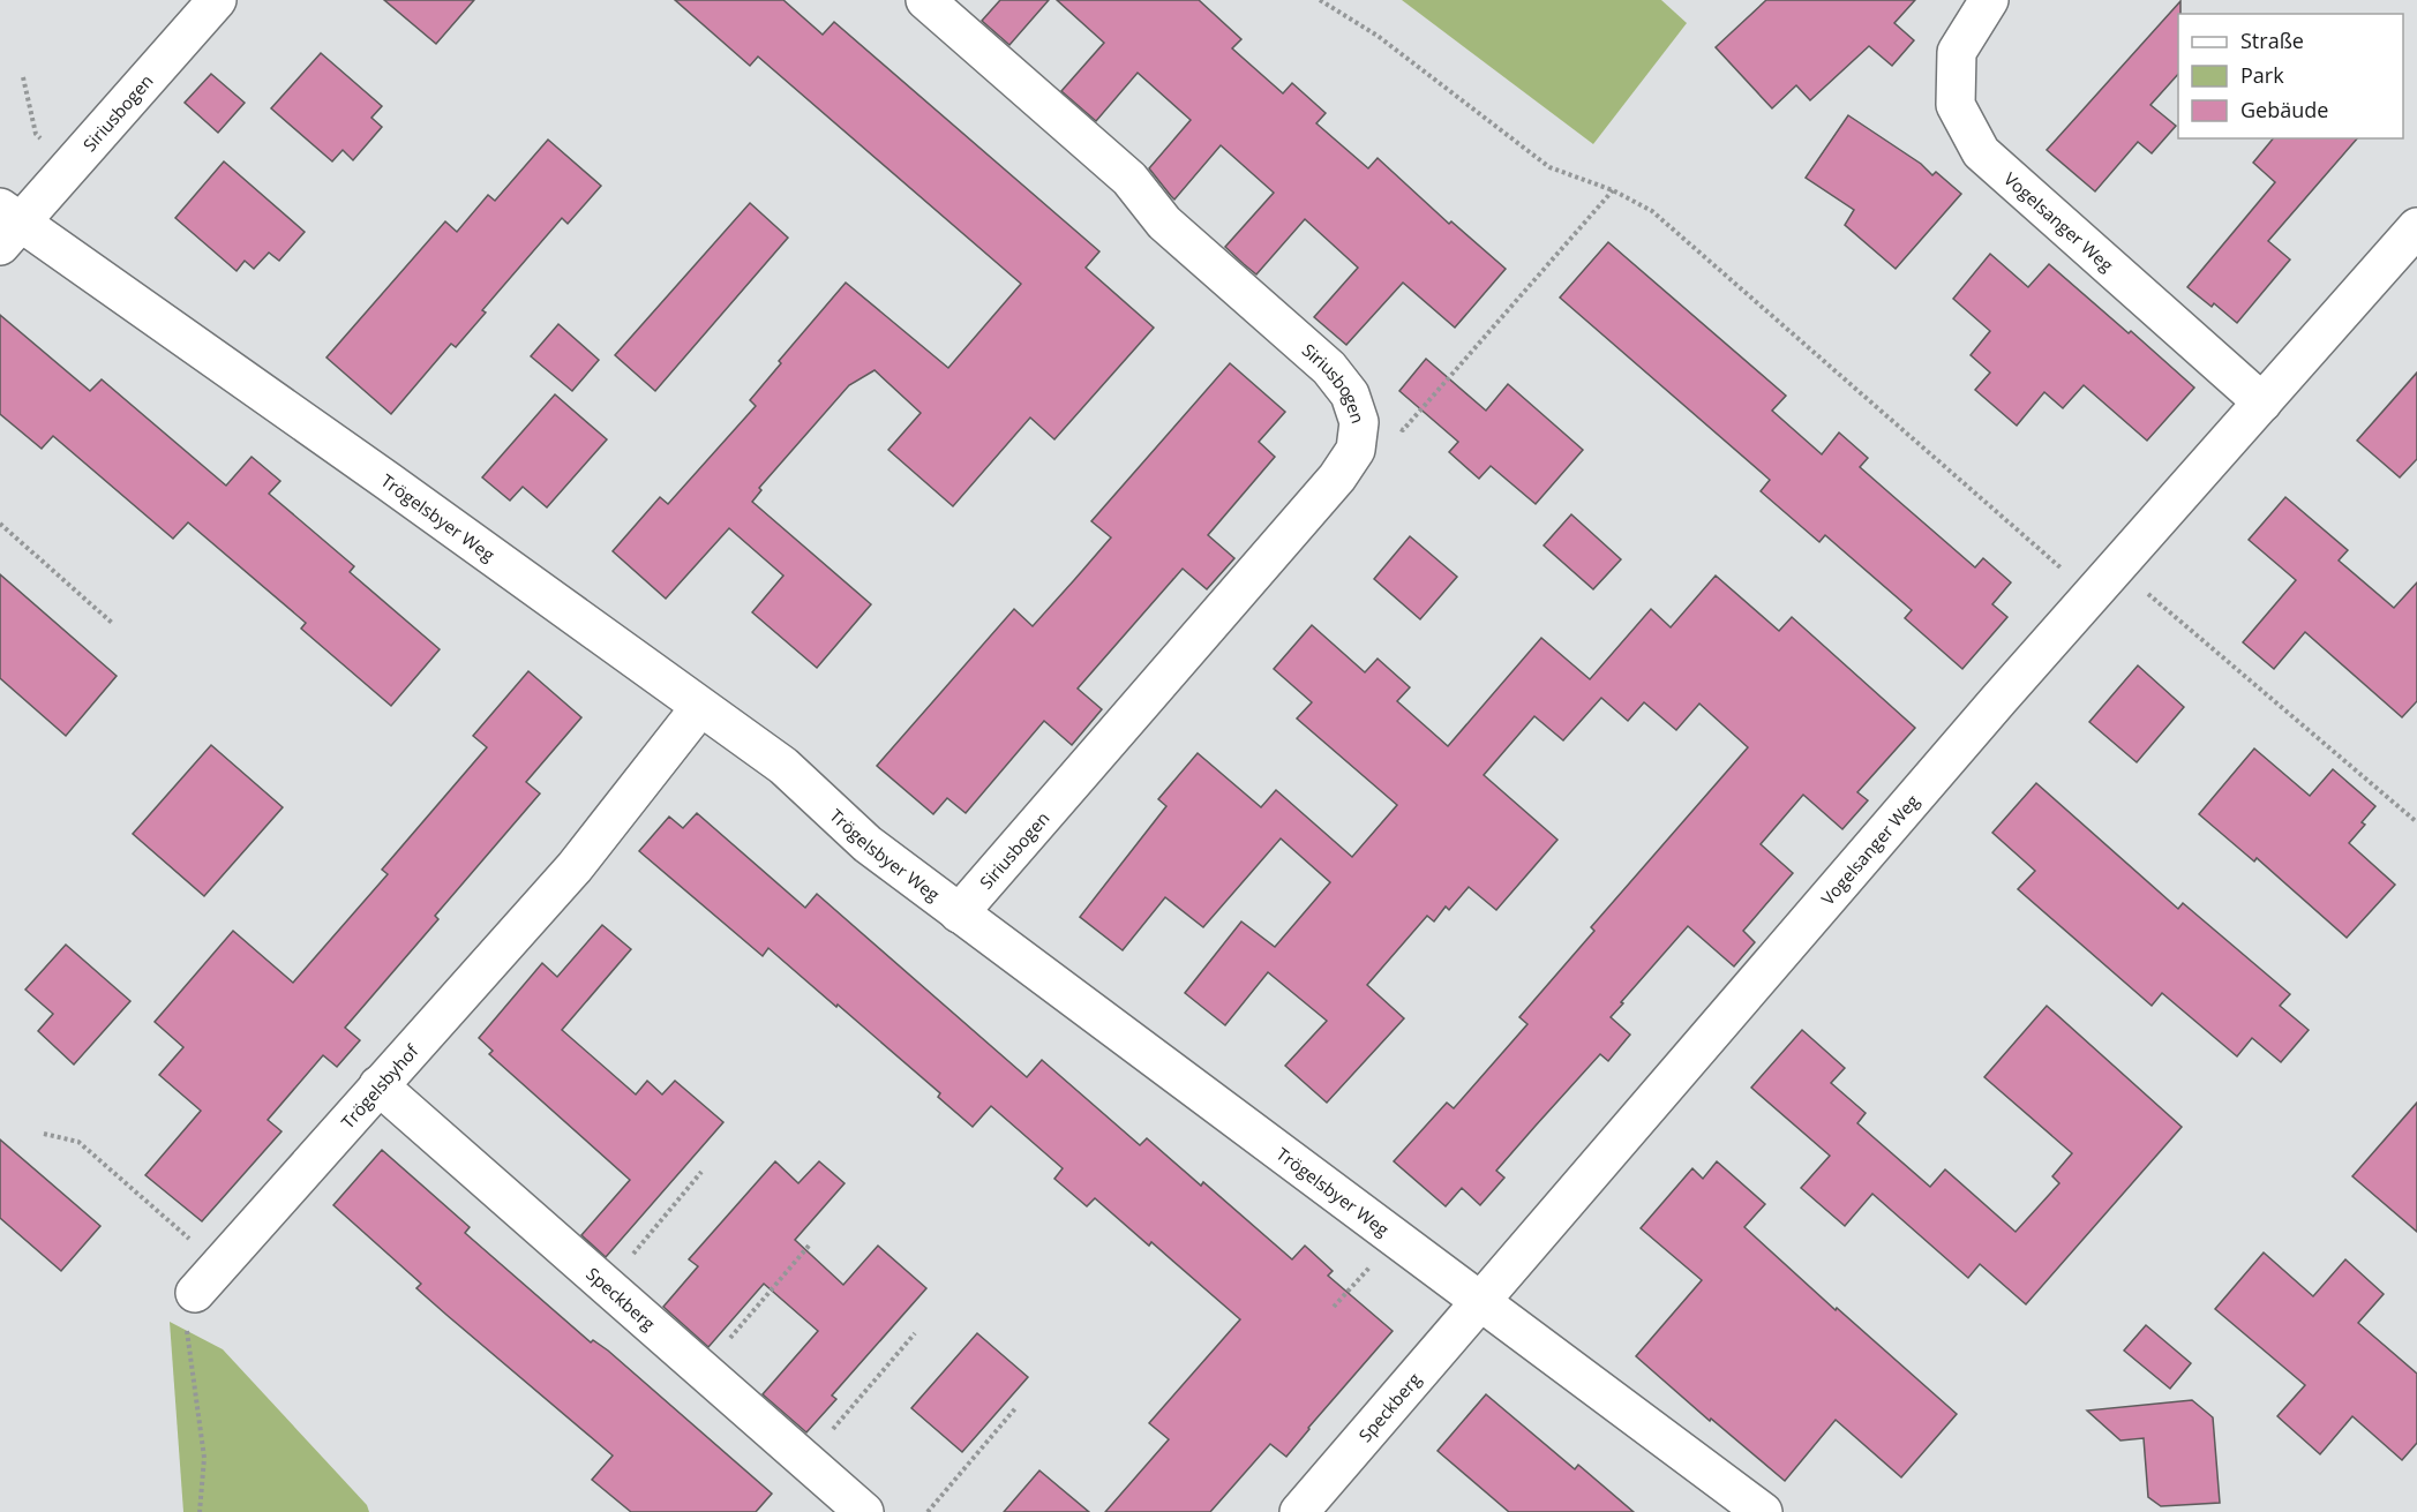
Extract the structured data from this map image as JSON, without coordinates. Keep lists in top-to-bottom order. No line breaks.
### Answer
{"streets":{"street":["Siriusbogen","Vogelsanger Weg","Trögelsbyer Weg","Trögelsbyhof","Speckberg"]},"crossings":[["Siriusbogen","Trögelsbyer Weg"],["Vogelsanger Weg","Trögelsbyer Weg"],["Vogelsanger Weg","Speckberg"],["Trögelsbyer Weg","Trögelsbyhof"],["Trögelsbyer Weg","Speckberg"],["Trögelsbyhof","Speckberg"]],"legend":["Straße","Park","Gebäude"]}
